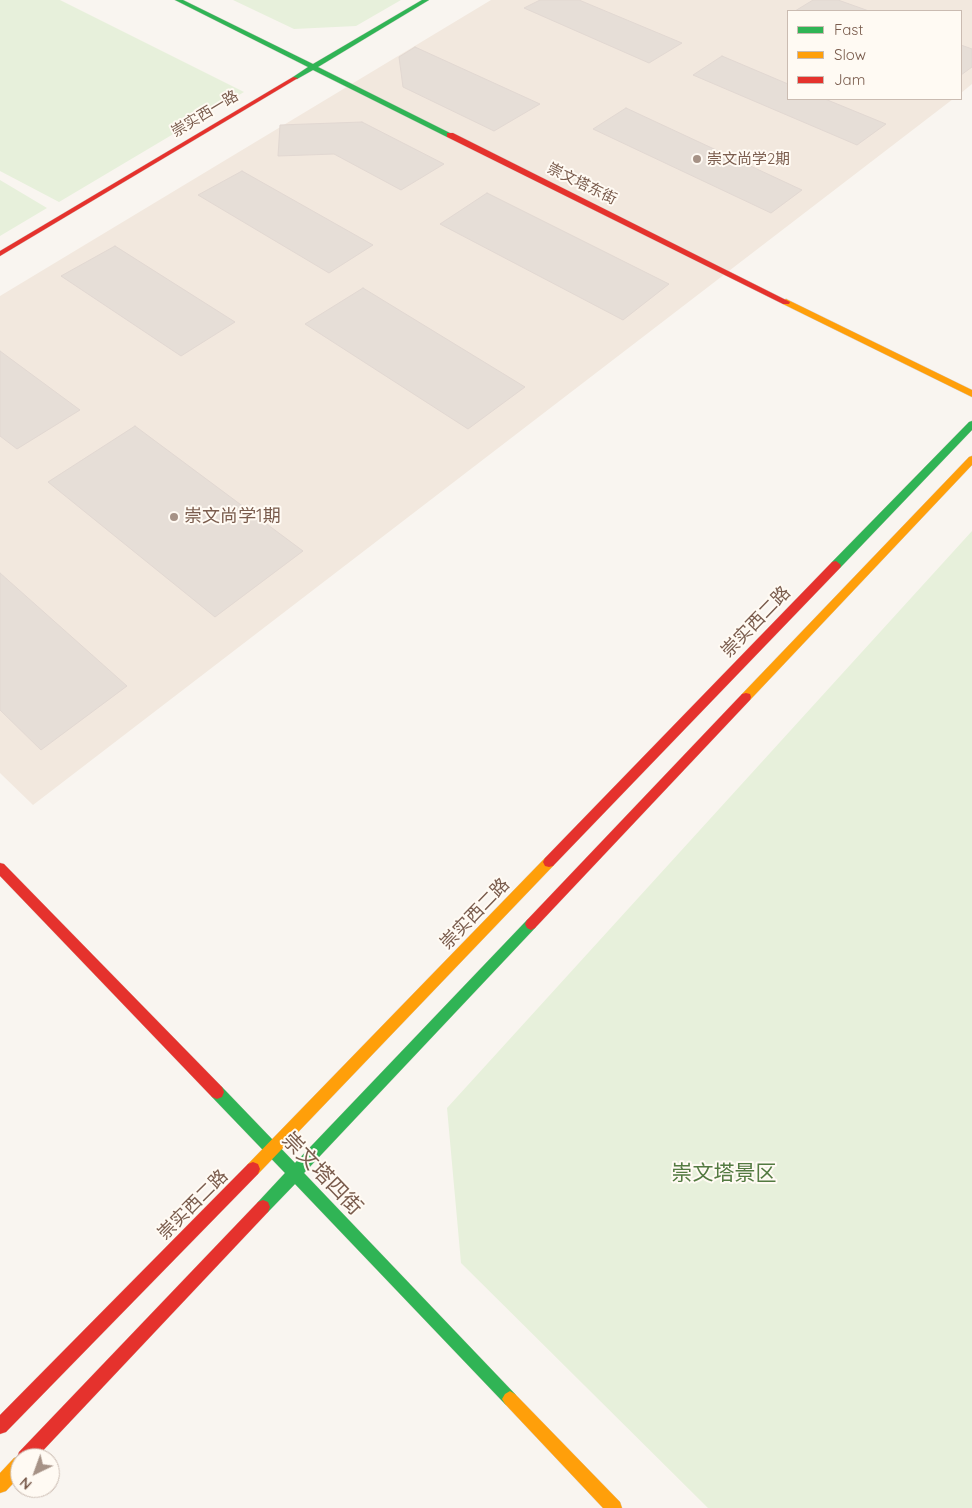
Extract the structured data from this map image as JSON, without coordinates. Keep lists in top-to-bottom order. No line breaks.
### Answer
{"streets":{"street":["崇实西一路","崇文塔东街","崇实西二路","崇文塔四街"]},"crossings":[["崇实西一路","崇文塔东街"],["崇实西二路","崇文塔四街"]],"parks":["崇文塔景区"],"places":["崇文尚学2期","崇文尚学1期"],"legend":["Fast","Slow","Jam"],"north":"bottom left"}
